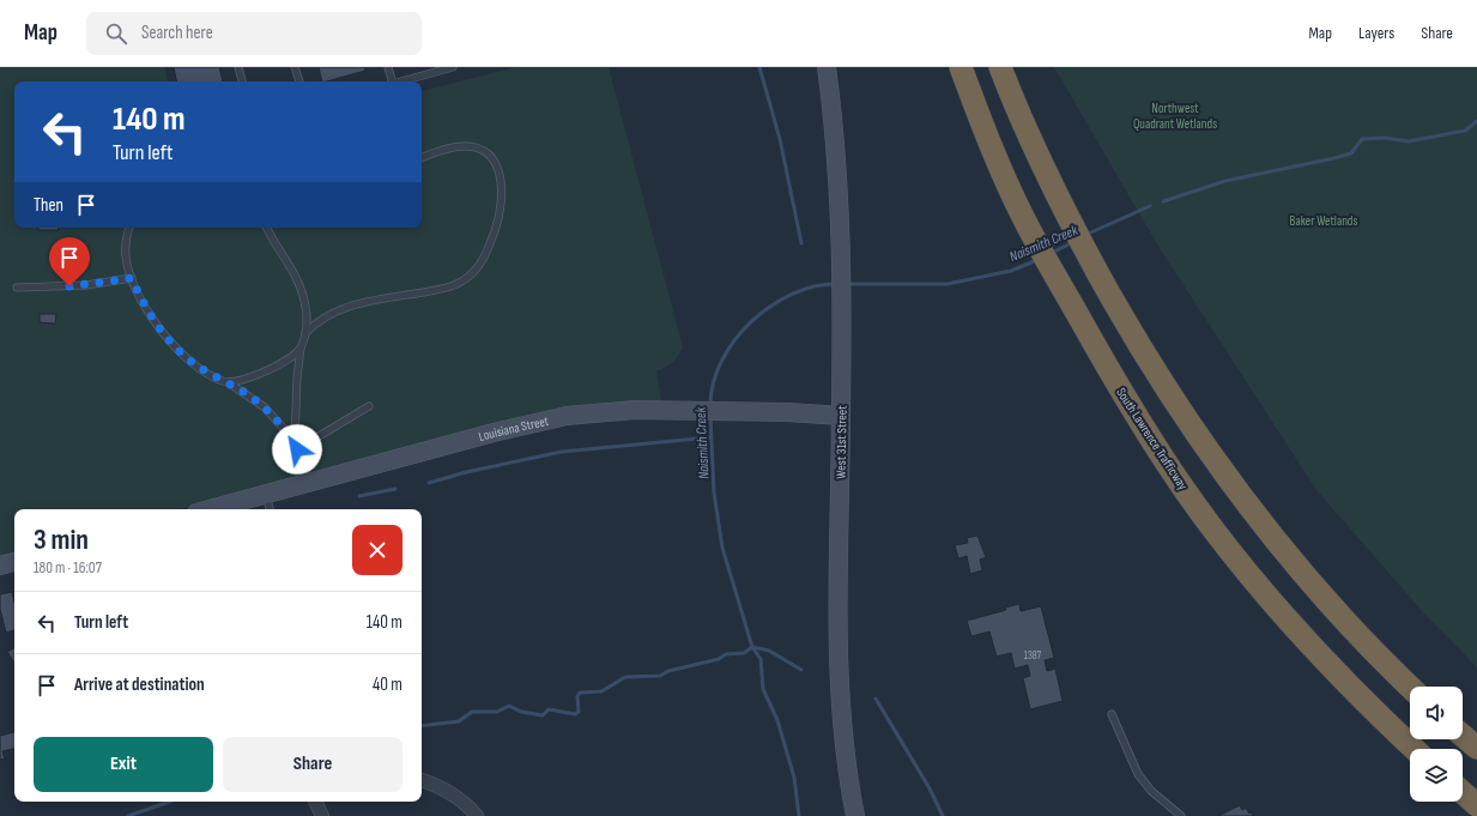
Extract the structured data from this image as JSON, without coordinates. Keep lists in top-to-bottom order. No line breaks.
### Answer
{"streets":{"highway":["South Lawrence Trafficway"],"main road":["Louisiana Street","West 31st Street"]},"crossings":[["Louisiana Street","West 31st Street"]],"water":["Naismith Creek"],"parks":["Northwest Quadrant Wetlands","Baker Wetlands"],"house_numbers":["1387"],"page":{"header":"Map","search":"Search here","nav":["Map","Layers","Share"],"turn":["140 m","Turn left"],"then":"Then","heading":["3 min","180 m · 16:07"],"list":[{"name":"Turn left","value":"140 m"},{"name":"Arrive at destination","value":"40 m"}],"buttons":["Exit","Share"]}}
